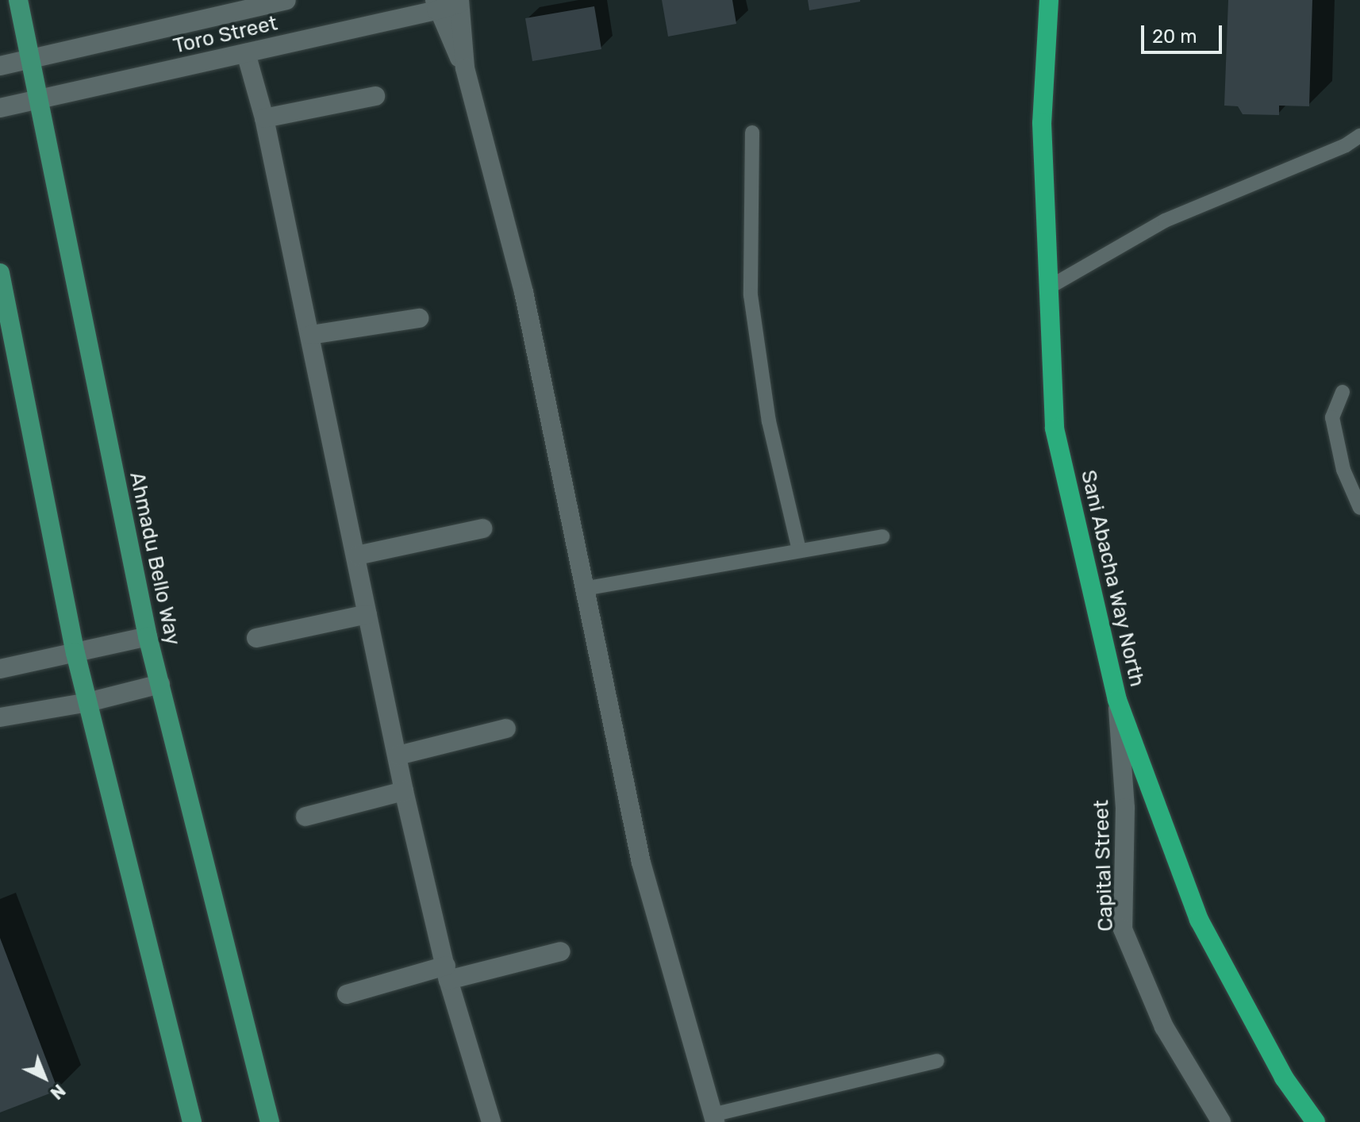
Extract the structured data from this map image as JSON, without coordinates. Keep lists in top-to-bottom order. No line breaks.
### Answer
{"streets":{"highway":["Sani Abacha Way North"],"main road":["Ahmadu Bello Way"],"street":["Toro Street","Capital Street"]},"crossings":[["Toro Street","Ahmadu Bello Way"],["Sani Abacha Way North","Capital Street"]],"scale_bar":"20 m","north":"bottom right"}
